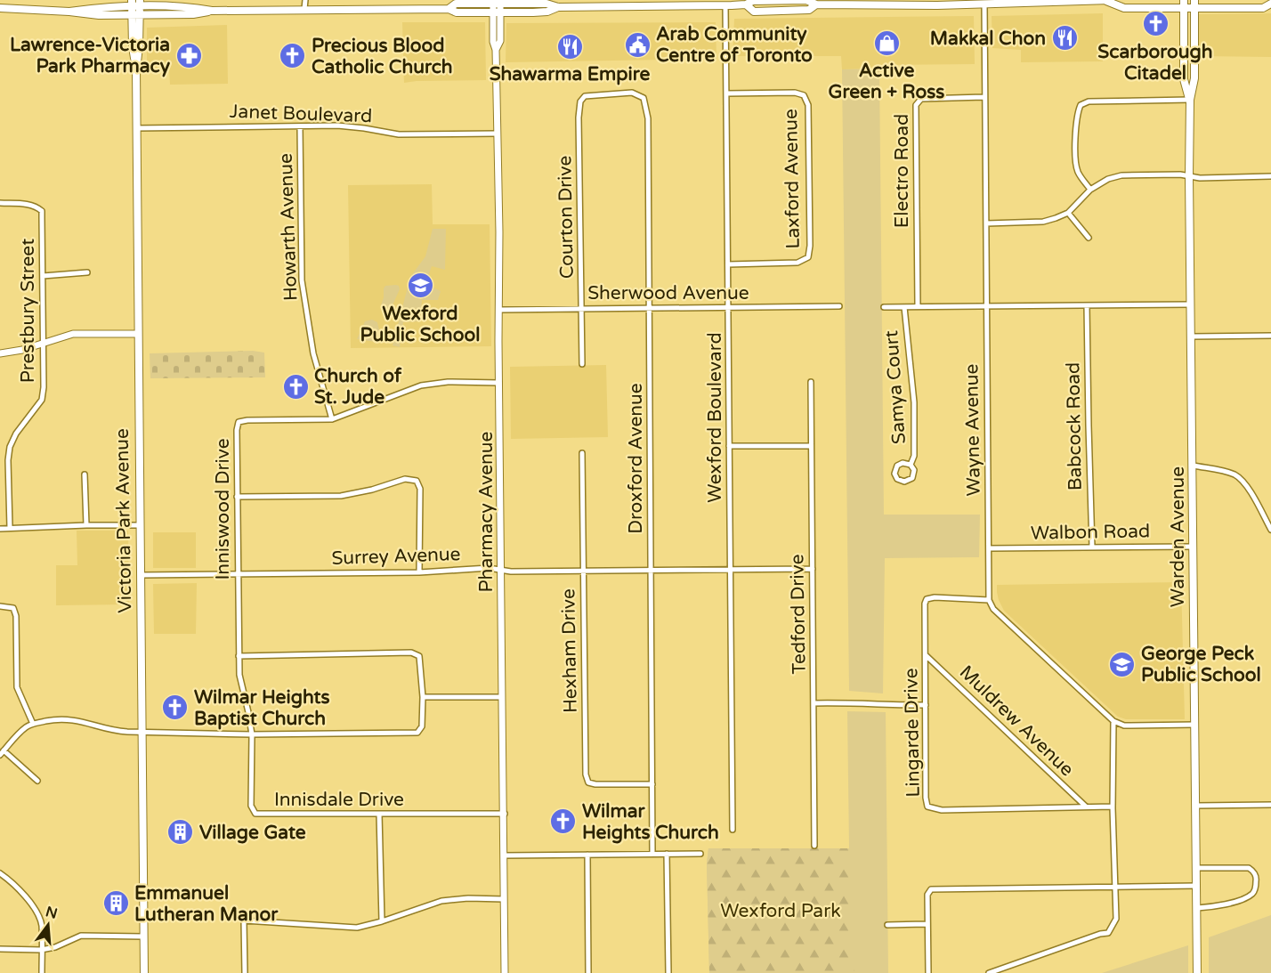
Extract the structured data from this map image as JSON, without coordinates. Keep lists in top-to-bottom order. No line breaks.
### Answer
{"streets":{"main road":["Victoria Park Avenue","Warden Avenue"],"street":["Janet Boulevard","Electro Road","Laxford Avenue","Courton Drive","Howarth Avenue","Sherwood Avenue","Prestbury Street","Samya Court","Wexford Boulevard","Babcock Road","Wayne Avenue","Droxford Avenue","Inniswood Drive","Pharmacy Avenue","Walbon Road","Surrey Avenue","Tedford Drive","Hexham Drive","Muldrew Avenue","Lingarde Drive","Innisdale Drive"]},"crossings":[["Janet Boulevard","Howarth Avenue"],["Janet Boulevard","Pharmacy Avenue"],["Janet Boulevard","Victoria Park Avenue"],["Electro Road","Wayne Avenue"],["Laxford Avenue","Wexford Boulevard"],["Courton Drive","Sherwood Avenue"],["Courton Drive","Droxford Avenue"],["Howarth Avenue","Inniswood Drive"],["Sherwood Avenue","Wexford Boulevard"],["Sherwood Avenue","Droxford Avenue"],["Sherwood Avenue","Pharmacy Avenue"],["Wexford Boulevard","Surrey Avenue"],["Babcock Road","Walbon Road"],["Wayne Avenue","Walbon Road"],["Wayne Avenue","Lingarde Drive"],["Droxford Avenue","Surrey Avenue"],["Droxford Avenue","Hexham Drive"],["Inniswood Drive","Pharmacy Avenue"],["Inniswood Drive","Surrey Avenue"],["Inniswood Drive","Innisdale Drive"],["Pharmacy Avenue","Surrey Avenue"],["Pharmacy Avenue","Innisdale Drive"],["Victoria Park Avenue","Surrey Avenue"],["Walbon Road","Warden Avenue"],["Surrey Avenue","Tedford Drive"],["Surrey Avenue","Hexham Drive"],["Muldrew Avenue","Lingarde Drive"]],"parks":["Wexford Park"],"places":{"church":["Scarborough Citadel","Precious Blood Catholic Church","Church of St. Jude","Wilmar Heights Baptist Church","Wilmar Heights Church"],"restaurant":["Makkal Chon","Shawarma Empire"],"shop":["Active Green + Ross"],"public building":["Arab Community Centre of Toronto"],"pharmacy":["Lawrence-Victoria Park Pharmacy"],"school or university":["Wexford Public School","George Peck Public School"],"building":["Village Gate","Emmanuel Lutheran Manor"]},"north":"top"}
